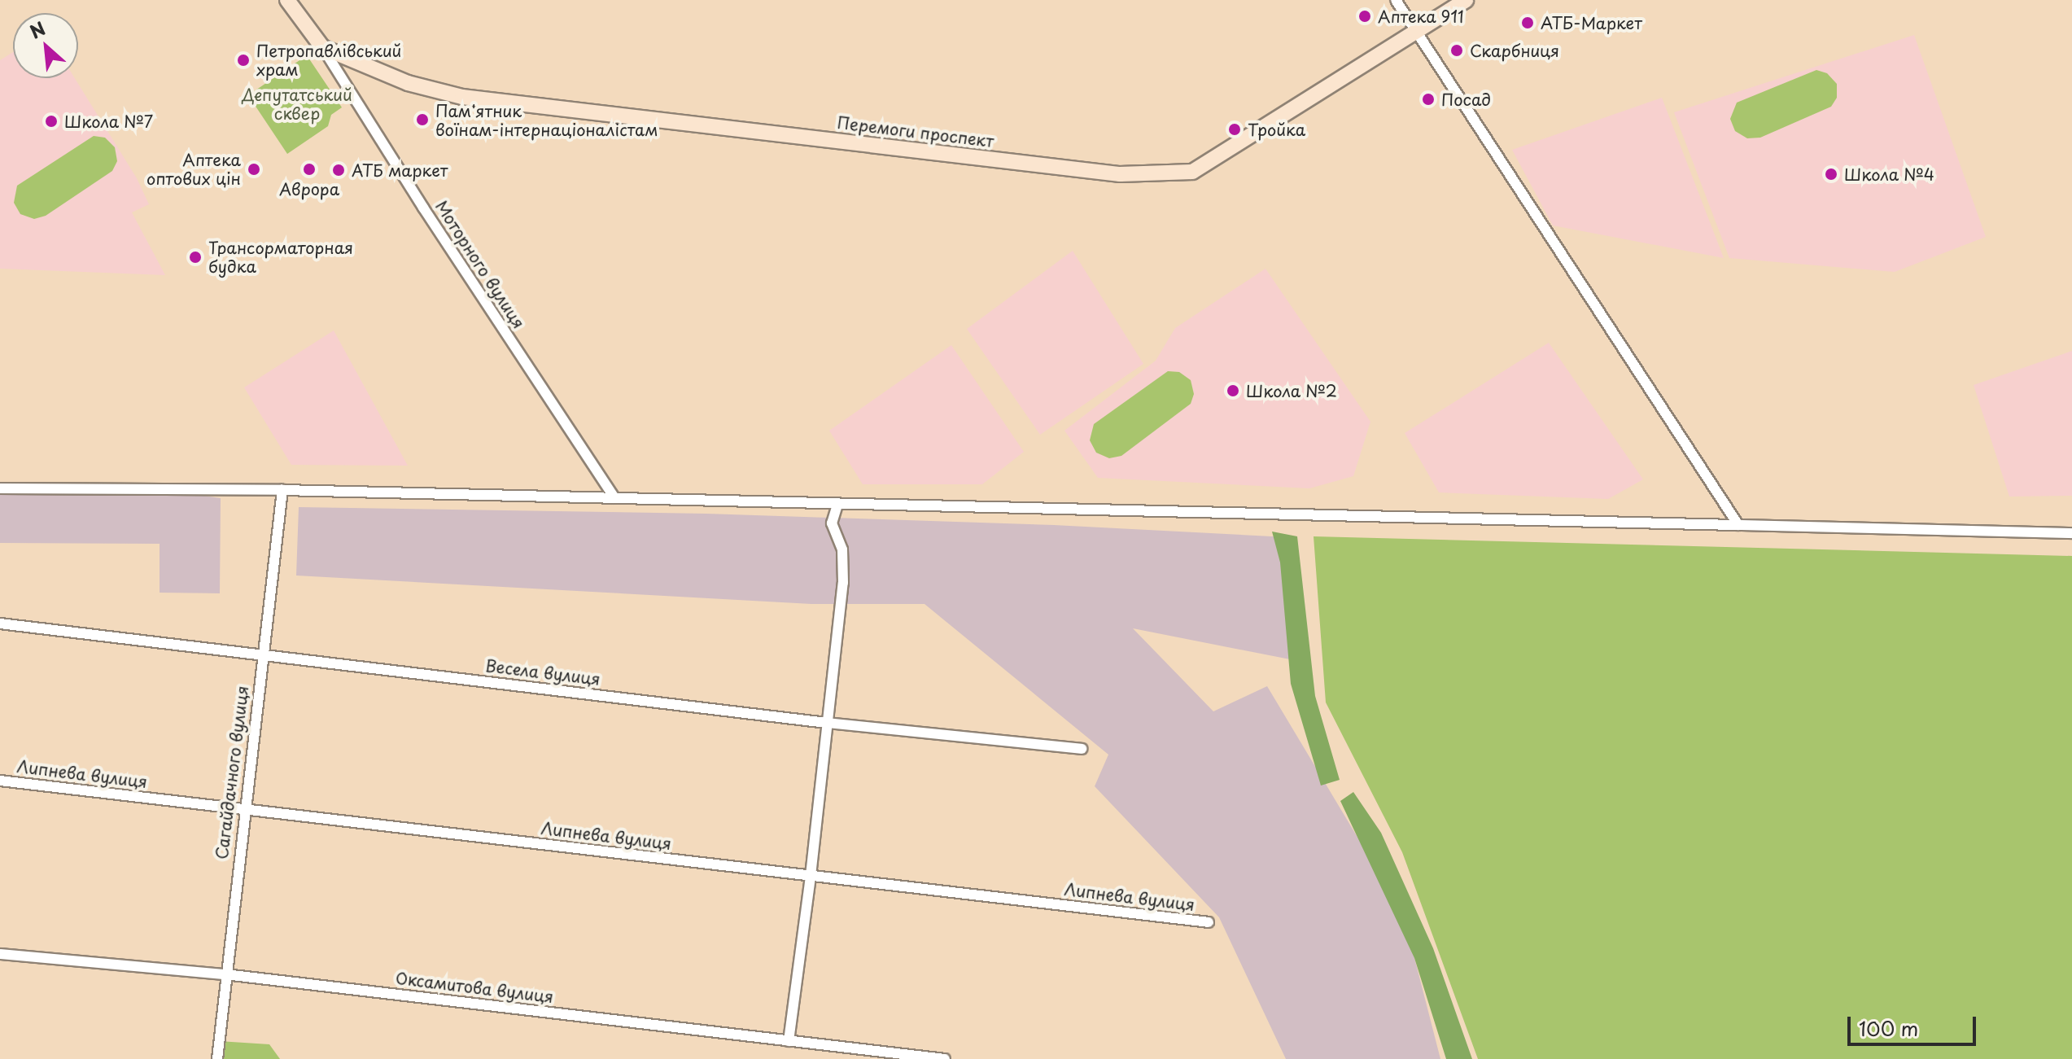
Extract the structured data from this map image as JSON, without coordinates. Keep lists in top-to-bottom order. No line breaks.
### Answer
{"streets":{"street":["Перемоги проспект","Моторного вулиця","Весела вулиця","Сагайдачного вулиця","Липнева вулиця","Оксамитова вулиця"]},"crossings":[["Перемоги проспект","Моторного вулиця"],["Весела вулиця","Сагайдачного вулиця"],["Сагайдачного вулиця","Липнева вулиця"],["Сагайдачного вулиця","Оксамитова вулиця"]],"parks":["Депутатський сквер"],"places":["Аптека 911","АТБ-Маркет","Скарбниця","Петропавлівський храм","Посад","Пам'ятник воїнам-інтернаціоналістам","Школа №7","Тройка","Аптека оптових цін","Аврора","АТБ маркет","Школа №4","Трансорматорная будка","Школа №2"],"scale_bar":"100 m","north":"top left"}
